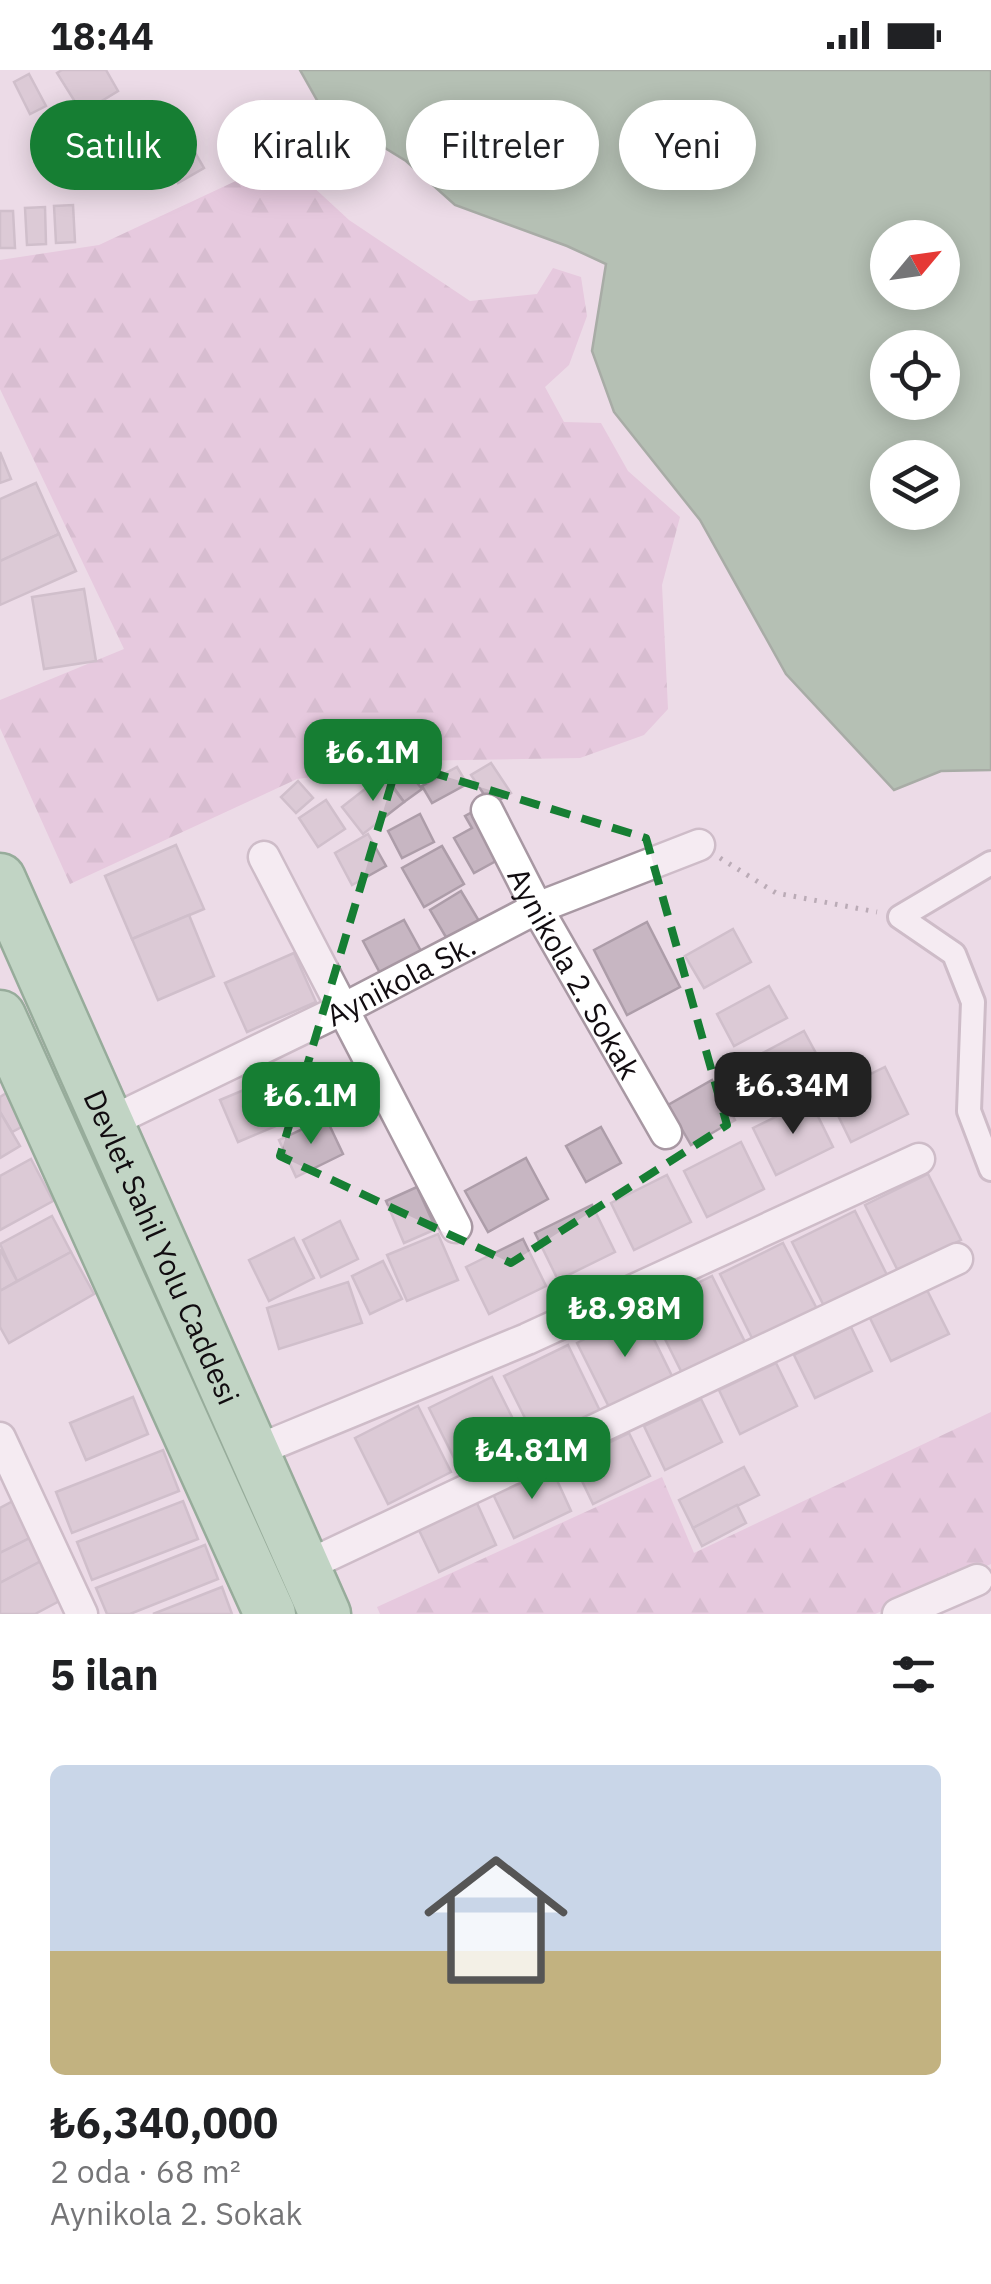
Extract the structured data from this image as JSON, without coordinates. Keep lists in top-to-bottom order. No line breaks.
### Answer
{"streets":{"main road":["Devlet Sahil Yolu Caddesi"],"street":["Aynikola 2. Sokak","Aynikola Sk."]},"crossings":[["Aynikola 2. Sokak","Aynikola Sk."],["Aynikola Sk.","Devlet Sahil Yolu Caddesi"]],"north":"top right","page":{"status":"18:44","chip":["Satılık","Kiralık","Filtreler","Yeni"],"price":["₺6.1M","₺6.34M","₺6.1M","₺8.98M","₺4.81M"],"heading":"5 ilan","list":[{"name":"₺6,340,000","note":"2 oda · 68 m² · Aynikola 2. Sokak"}]}}
